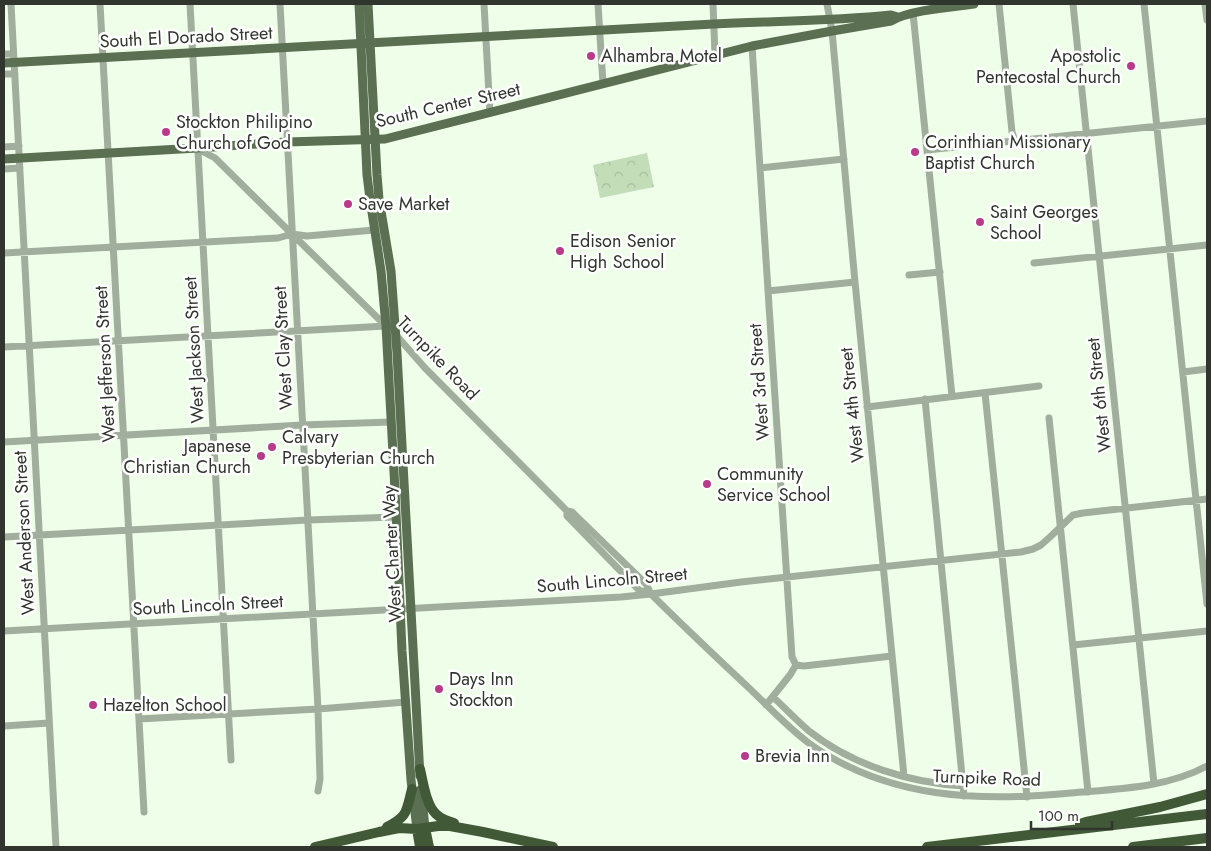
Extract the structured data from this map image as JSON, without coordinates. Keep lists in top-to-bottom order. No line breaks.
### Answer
{"streets":{"highway":["West Charter Way"],"main road":["South El Dorado Street","South Center Street"],"street":["West Clay Street","West Jackson Street","Turnpike Road","West Jefferson Street","West 3rd Street","West 6th Street","West 4th Street","West Anderson Street","South Lincoln Street"]},"crossings":[["South El Dorado Street","South Center Street"],["South El Dorado Street","West Clay Street"],["South El Dorado Street","West Jackson Street"],["South El Dorado Street","West Jefferson Street"],["South El Dorado Street","West 4th Street"],["South El Dorado Street","West Anderson Street"],["South El Dorado Street","West Charter Way"],["South Center Street","West Clay Street"],["South Center Street","West Jackson Street"],["South Center Street","Turnpike Road"],["South Center Street","West Jefferson Street"],["South Center Street","West 3rd Street"],["South Center Street","West 4th Street"],["South Center Street","West Anderson Street"],["South Center Street","West Charter Way"],["West Clay Street","Turnpike Road"],["West Clay Street","South Lincoln Street"],["West Jackson Street","Turnpike Road"],["West Jackson Street","South Lincoln Street"],["Turnpike Road","West 6th Street"],["Turnpike Road","West Charter Way"],["Turnpike Road","South Lincoln Street"],["West Jefferson Street","South Lincoln Street"],["West 3rd Street","South Lincoln Street"],["West 6th Street","South Lincoln Street"],["West 4th Street","South Lincoln Street"],["West Anderson Street","South Lincoln Street"],["West Charter Way","South Lincoln Street"]],"places":["Alhambra Motel","Apostolic Pentecostal Church","Stockton Philipino Church of God","Corinthian Missionary Baptist Church","Save Market","Saint Georges School","Edison Senior High School","Calvary Presbyterian Church","Japanese Christian Church","Community Service School","Days Inn Stockton","Hazelton School","Brevia Inn"],"scale_bar":"100 m"}
